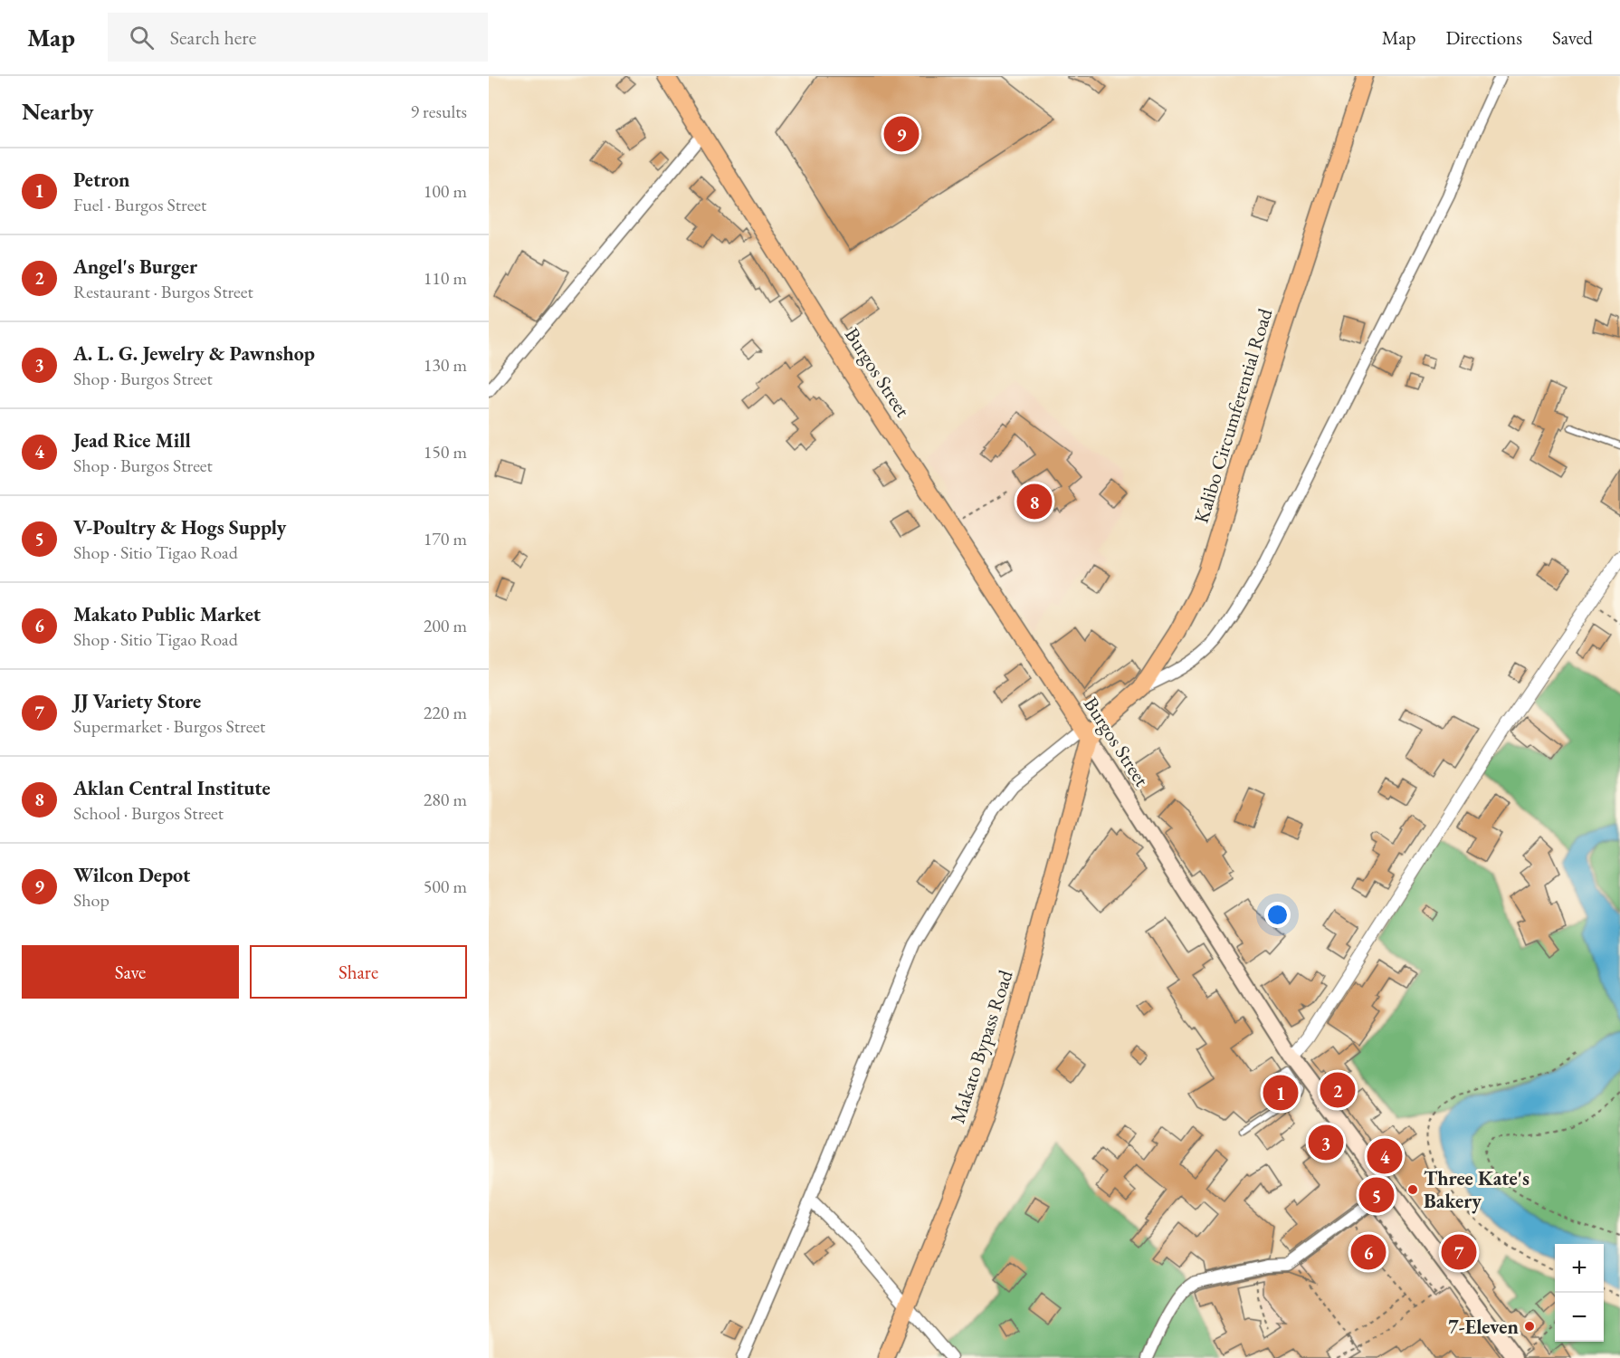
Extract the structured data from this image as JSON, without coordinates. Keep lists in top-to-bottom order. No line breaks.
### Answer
{"streets":{"main road":["Burgos Street","Kalibo Circumferential Road","Makato Bypass Road"]},"crossings":[["Burgos Street","Kalibo Circumferential Road"],["Burgos Street","Makato Bypass Road"],["Kalibo Circumferential Road","Makato Bypass Road"]],"places":["Three Kate's Bakery","7-Eleven"],"page":{"header":"Map","search":"Search here","nav":["Map","Directions","Saved"],"heading":["Nearby","9 results"],"pins":["9","8","2","1","3","4","5","6","7"],"list":[{"mark":"1","name":"Petron","note":"Fuel · Burgos Street","value":"100 m"},{"mark":"2","name":"Angel's Burger","note":"Restaurant · Burgos Street","value":"110 m"},{"mark":"3","name":"A. L. G. Jewelry & Pawnshop","note":"Shop · Burgos Street","value":"130 m"},{"mark":"4","name":"Jead Rice Mill","note":"Shop · Burgos Street","value":"150 m"},{"mark":"5","name":"V-Poultry & Hogs Supply","note":"Shop · Sitio Tigao Road","value":"170 m"},{"mark":"6","name":"Makato Public Market","note":"Shop · Sitio Tigao Road","value":"200 m"},{"mark":"7","name":"JJ Variety Store","note":"Supermarket · Burgos Street","value":"220 m"},{"mark":"8","name":"Aklan Central Institute","note":"School · Burgos Street","value":"280 m"},{"mark":"9","name":"Wilcon Depot","note":"Shop","value":"500 m"}],"buttons":["Save","Share"],"map_buttons":["+","−"]}}
